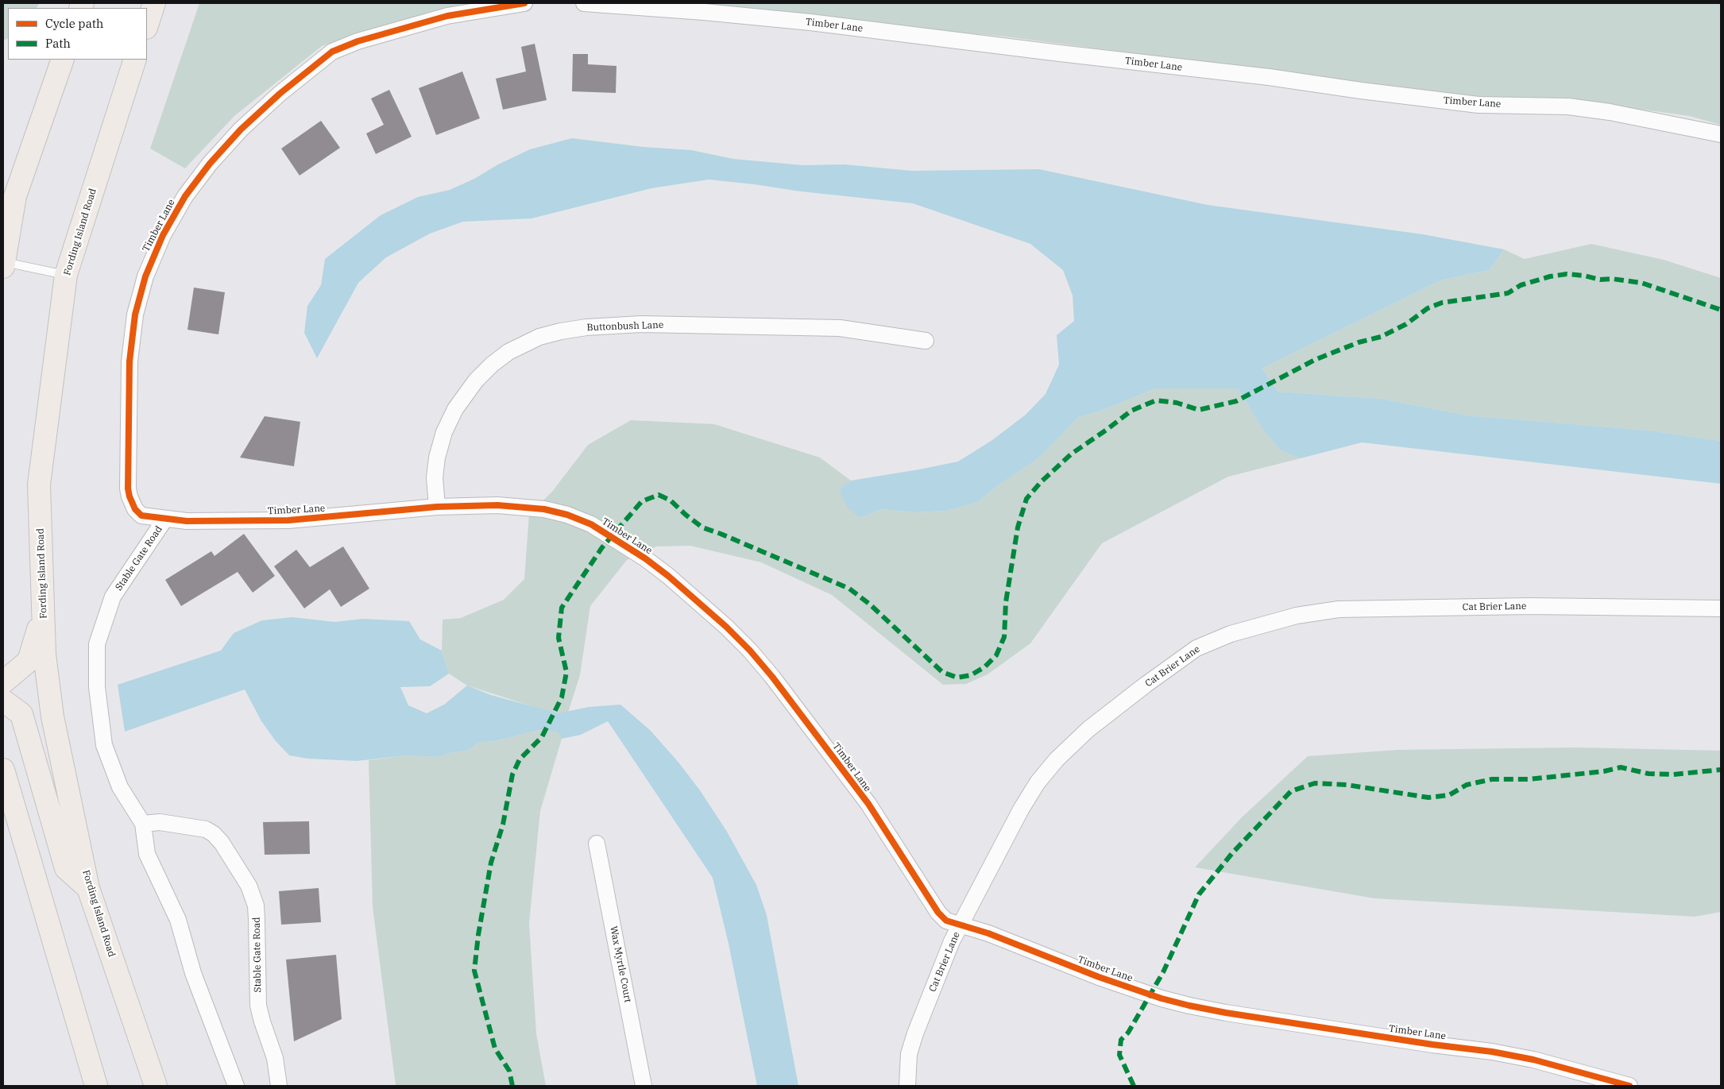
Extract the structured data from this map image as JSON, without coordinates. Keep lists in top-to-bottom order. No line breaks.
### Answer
{"streets":{"highway":["Fording Island Road"],"street":["Timber Lane","Buttonbush Lane","Stable Gate Road","Cat Brier Lane","Wax Myrtle Court"]},"crossings":[["Timber Lane","Buttonbush Lane"],["Timber Lane","Stable Gate Road"],["Timber Lane","Cat Brier Lane"]],"legend":["Cycle path","Path"]}
